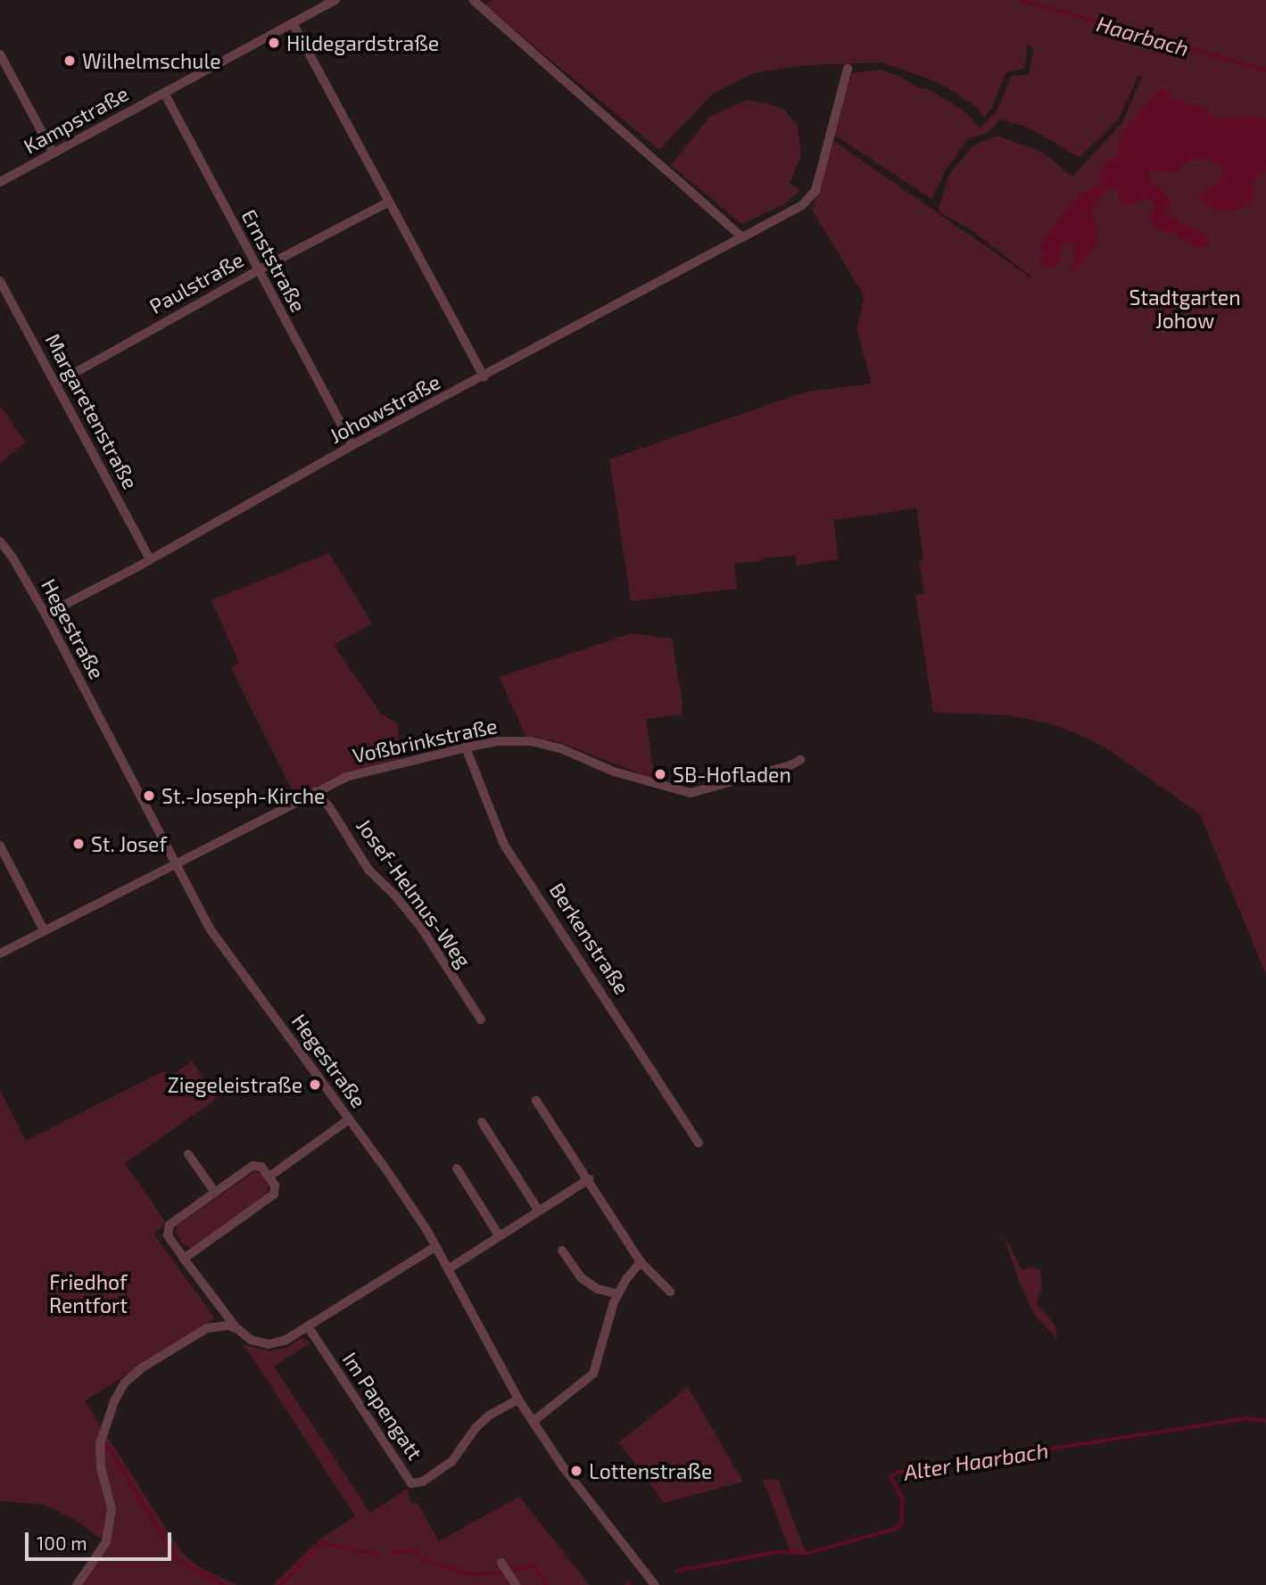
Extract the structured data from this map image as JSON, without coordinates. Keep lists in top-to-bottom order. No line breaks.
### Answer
{"streets":{"street":["Kampstraße","Ernststraße","Paulstraße","Johowstraße","Margaretenstraße","Hegestraße","Voßbrinkstraße","Josef-Helmus-Weg","Berkenstraße","Im Papengatt"]},"crossings":[["Kampstraße","Ernststraße"],["Ernststraße","Paulstraße"],["Ernststraße","Johowstraße"],["Paulstraße","Margaretenstraße"],["Johowstraße","Margaretenstraße"],["Johowstraße","Hegestraße"],["Hegestraße","Voßbrinkstraße"],["Hegestraße","Im Papengatt"],["Voßbrinkstraße","Josef-Helmus-Weg"],["Voßbrinkstraße","Berkenstraße"]],"water":["Haarbach","Alter Haarbach"],"parks":["Stadtgarten Johow","Friedhof Rentfort"],"places":["Hildegardstraße","Wilhelmschule","SB-Hofladen","St.-Joseph-Kirche","St. Josef","Ziegeleistraße","Lottenstraße"],"scale_bar":"100 m"}
